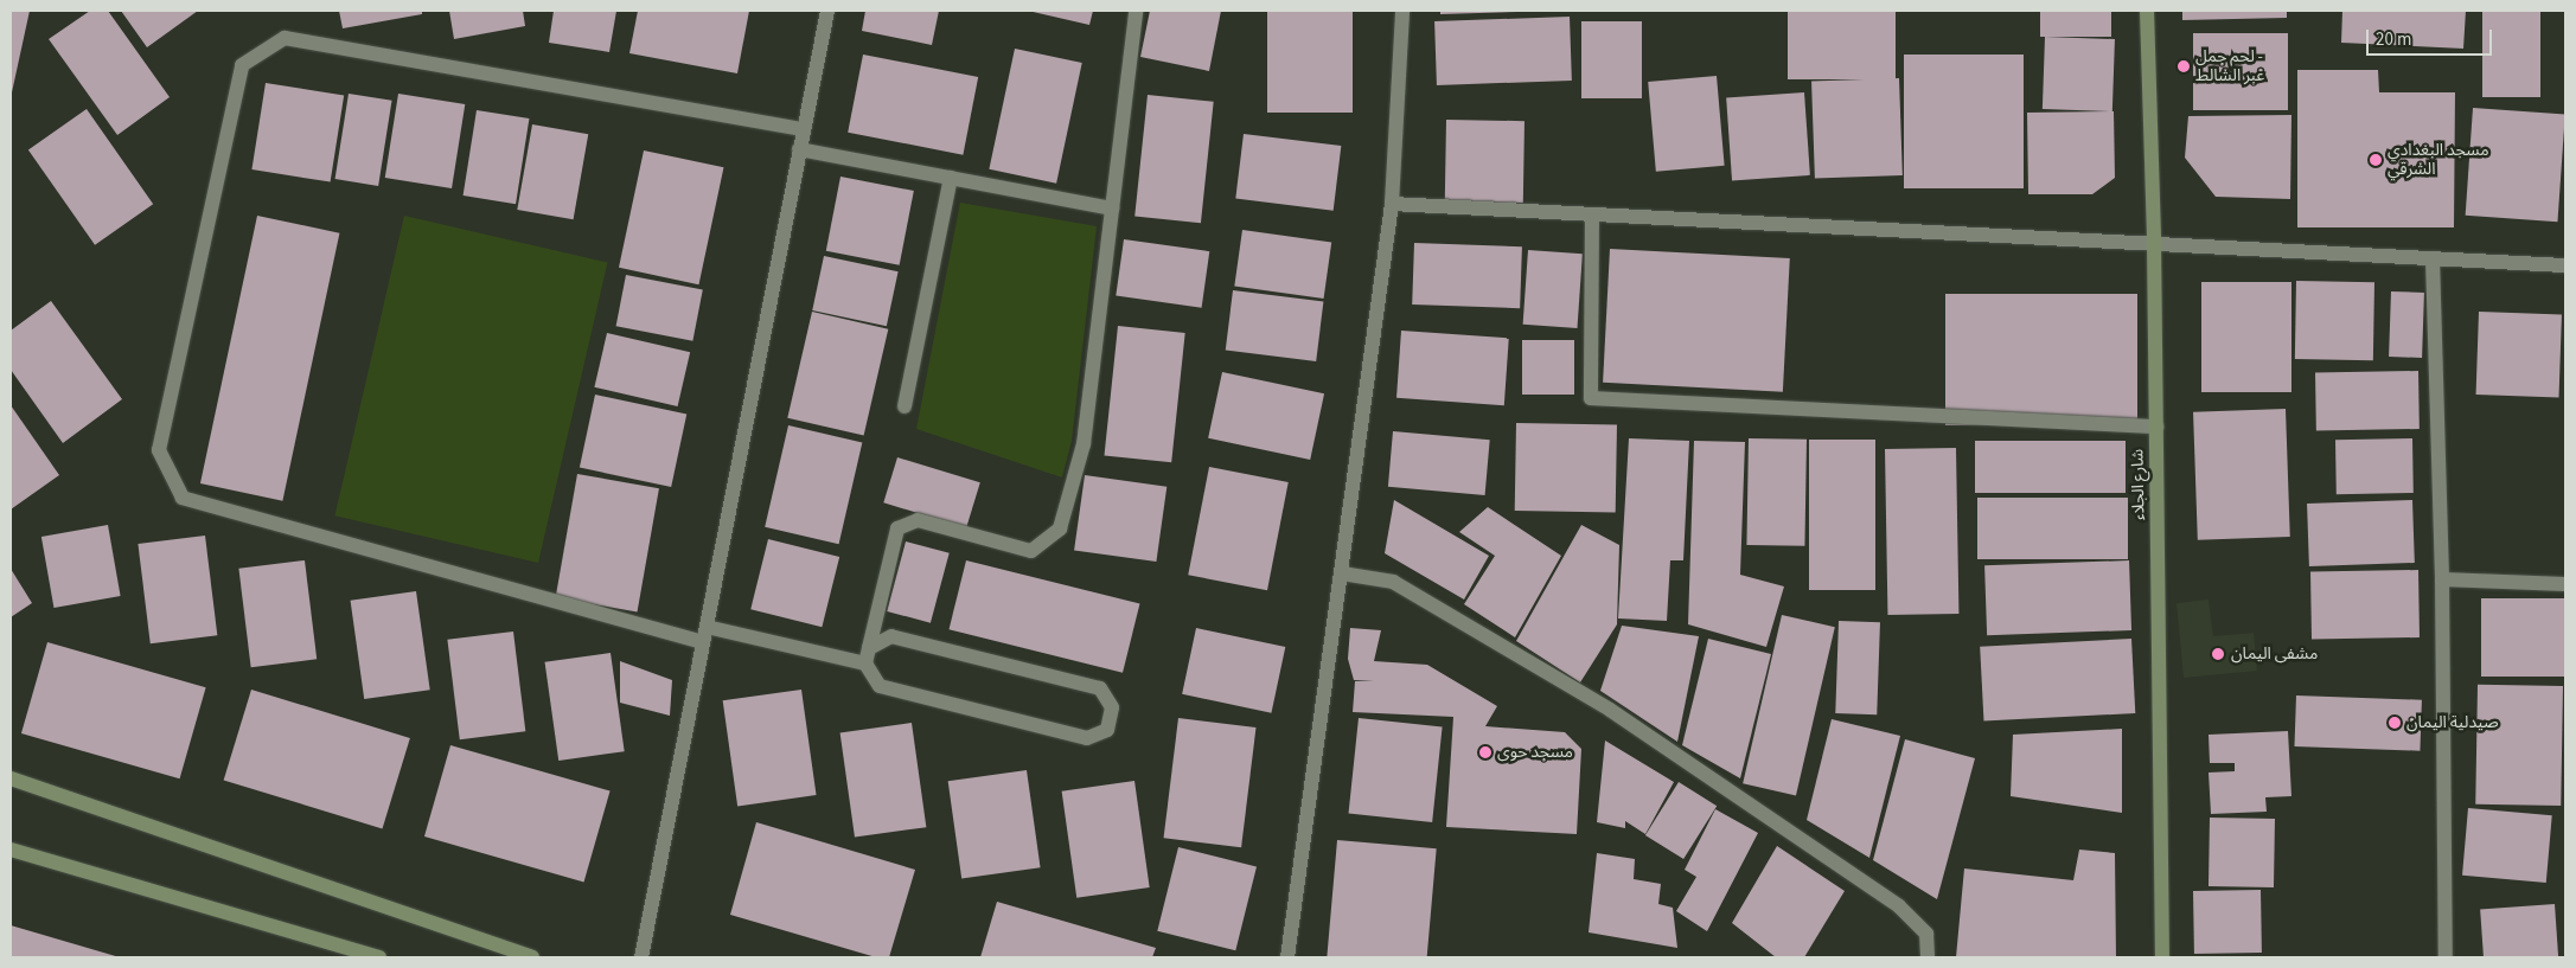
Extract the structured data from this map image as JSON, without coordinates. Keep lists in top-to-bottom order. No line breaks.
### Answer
{"streets":{"street":["شارع الجلاء"]},"places":["لحم جمل - غبر الشالط","مسجد البغدادي الشرقي","مشفى اليمان","صيدلية اليمان","مسجد حوى"],"scale_bar":"20 m"}
